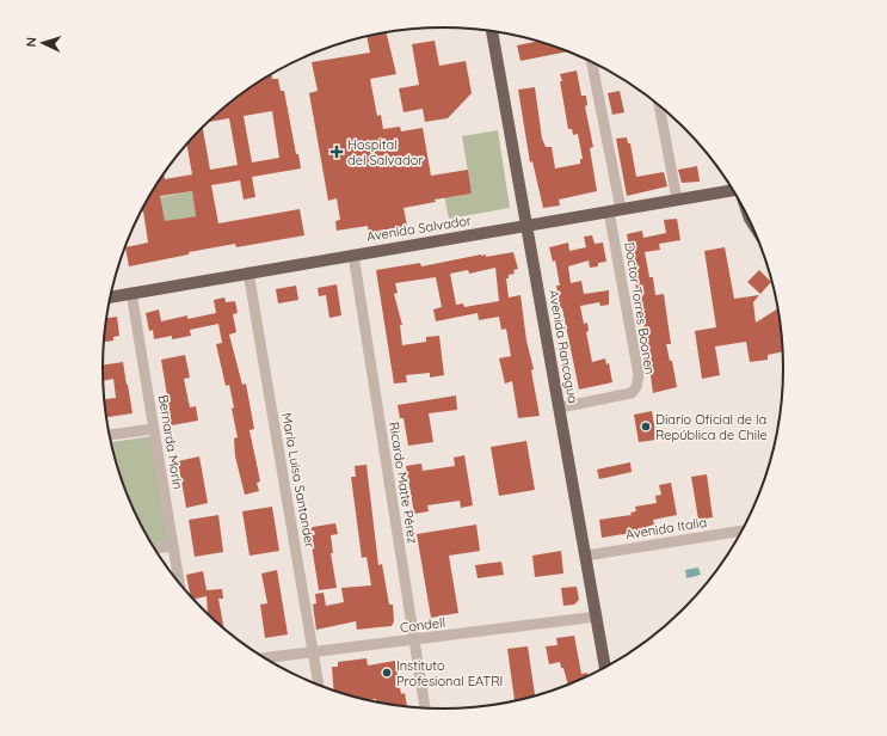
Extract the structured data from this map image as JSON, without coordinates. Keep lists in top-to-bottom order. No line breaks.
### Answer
{"streets":{"main road":["Avenida Salvador","Avenida Rancagua"],"street":["Doctor Torres Boonen","Bernarda Morín","María Luisa Santander","Ricardo Matte Pérez","Avenida Italia","Condell"]},"crossings":[["Avenida Salvador","Doctor Torres Boonen"],["Avenida Salvador","Avenida Rancagua"],["Avenida Salvador","Bernarda Morín"],["Avenida Salvador","María Luisa Santander"],["Avenida Salvador","Ricardo Matte Pérez"],["Doctor Torres Boonen","Avenida Rancagua"],["Avenida Rancagua","Avenida Italia"],["Avenida Rancagua","Condell"],["María Luisa Santander","Condell"],["Ricardo Matte Pérez","Condell"]],"places":{"health":["Hospital del Salvador"],"other":["Diario Oficial de la República de Chile","Instituto Profesional EATRI"]},"north":"left"}
